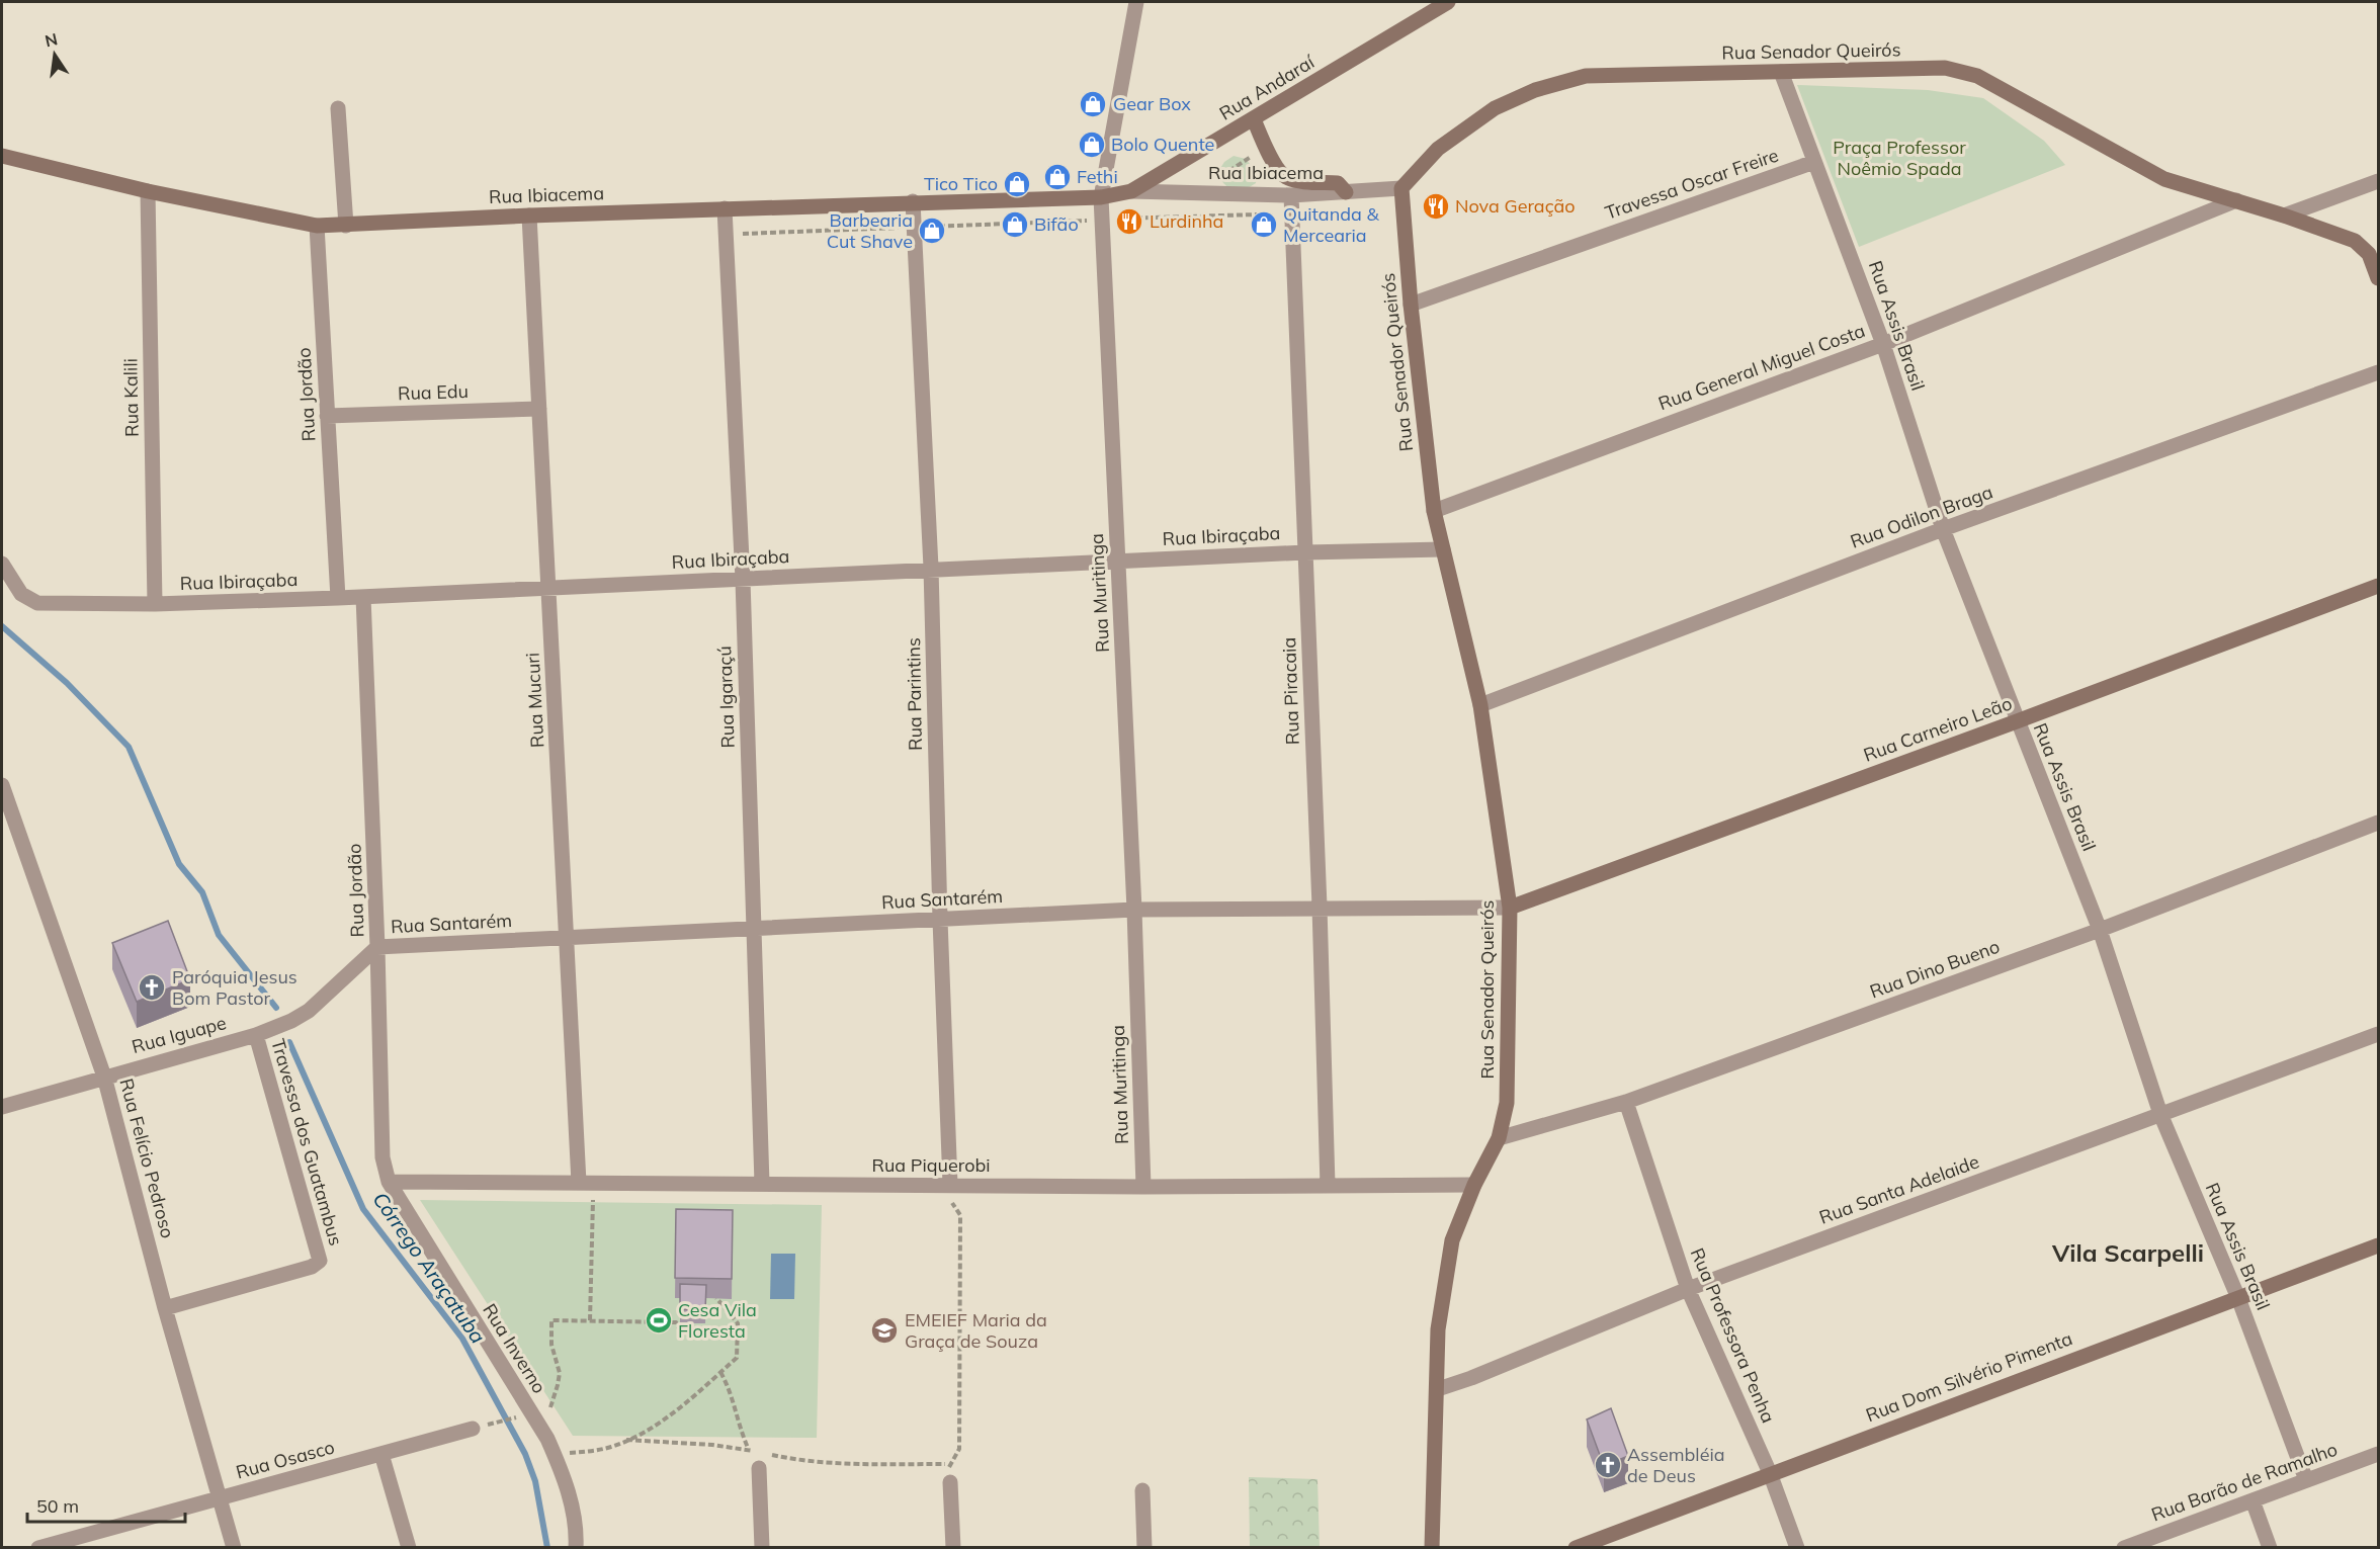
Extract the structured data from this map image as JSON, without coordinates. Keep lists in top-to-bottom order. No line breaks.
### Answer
{"streets":{"street":["Rua Senador Queirós","Rua Andaraí","Rua Ibiacema","Travessa Oscar Freire","Rua Assis Brasil","Rua General Miguel Costa","Rua Edu","Rua Jordão","Rua Kalili","Rua Odilon Braga","Rua Ibiraçaba","Rua Muritinga","Rua Piracaia","Rua Parintins","Rua Igaraçú","Rua Mucuri","Rua Carneiro Leão","Rua Santarém","Rua Dino Bueno","Rua Iguape","Travessa dos Guatambus","Rua Felício Pedroso","Rua Piquerobi","Rua Santa Adelaide","Rua Professora Penha","Rua Inverno","Rua Dom Silvério Pimenta","Rua Osasco","Rua Barão de Ramalho"]},"crossings":[["Rua Senador Queirós","Rua Ibiacema"],["Rua Senador Queirós","Travessa Oscar Freire"],["Rua Senador Queirós","Rua Assis Brasil"],["Rua Senador Queirós","Rua General Miguel Costa"],["Rua Senador Queirós","Rua Odilon Braga"],["Rua Senador Queirós","Rua Ibiraçaba"],["Rua Senador Queirós","Rua Carneiro Leão"],["Rua Senador Queirós","Rua Santarém"],["Rua Senador Queirós","Rua Dino Bueno"],["Rua Senador Queirós","Rua Piquerobi"],["Rua Senador Queirós","Rua Santa Adelaide"],["Rua Andaraí","Rua Ibiacema"],["Rua Andaraí","Rua Muritinga"],["Rua Ibiacema","Rua Jordão"],["Rua Ibiacema","Rua Kalili"],["Rua Ibiacema","Rua Muritinga"],["Rua Ibiacema","Rua Piracaia"],["Rua Ibiacema","Rua Parintins"],["Rua Ibiacema","Rua Igaraçú"],["Rua Ibiacema","Rua Mucuri"],["Travessa Oscar Freire","Rua Assis Brasil"],["Rua Assis Brasil","Rua General Miguel Costa"],["Rua Assis Brasil","Rua Odilon Braga"],["Rua Assis Brasil","Rua Carneiro Leão"],["Rua Assis Brasil","Rua Dino Bueno"],["Rua Assis Brasil","Rua Santa Adelaide"],["Rua Assis Brasil","Rua Dom Silvério Pimenta"],["Rua Assis Brasil","Rua Barão de Ramalho"],["Rua Edu","Rua Jordão"],["Rua Edu","Rua Mucuri"],["Rua Jordão","Rua Ibiraçaba"],["Rua Jordão","Rua Santarém"],["Rua Jordão","Rua Iguape"],["Rua Jordão","Rua Piquerobi"],["Rua Jordão","Rua Inverno"],["Rua Kalili","Rua Ibiraçaba"],["Rua Ibiraçaba","Rua Muritinga"],["Rua Ibiraçaba","Rua Piracaia"],["Rua Ibiraçaba","Rua Parintins"],["Rua Ibiraçaba","Rua Igaraçú"],["Rua Ibiraçaba","Rua Mucuri"],["Rua Muritinga","Rua Santarém"],["Rua Muritinga","Rua Piquerobi"],["Rua Piracaia","Rua Santarém"],["Rua Piracaia","Rua Piquerobi"],["Rua Parintins","Rua Santarém"],["Rua Parintins","Rua Piquerobi"],["Rua Igaraçú","Rua Santarém"],["Rua Igaraçú","Rua Piquerobi"],["Rua Mucuri","Rua Santarém"],["Rua Mucuri","Rua Piquerobi"],["Rua Carneiro Leão","Rua Santarém"],["Rua Santarém","Rua Iguape"],["Rua Dino Bueno","Rua Professora Penha"],["Rua Iguape","Travessa dos Guatambus"],["Rua Iguape","Rua Felício Pedroso"],["Travessa dos Guatambus","Rua Felício Pedroso"],["Rua Felício Pedroso","Rua Osasco"],["Rua Piquerobi","Rua Inverno"],["Rua Santa Adelaide","Rua Professora Penha"],["Rua Professora Penha","Rua Dom Silvério Pimenta"]],"districts":["Vila Scarpelli"],"water":["Córrego Araçatuba"],"parks":["Praça Professor Noêmio Spada"],"places":{"shop":["Gear Box","Bolo Quente","Fethi","Tico Tico","Bifão","Quitanda & Mercearia","Barbearia Cut Shave"],"restaurant":["Nova Geração","Lurdinha"],"church":["Paróquia Jesus Bom Pastor","Assembléia de Deus"],"sports":["Cesa Vila Floresta"],"school or university":["EMEIEF Maria da Graça de Souza"]},"scale_bar":"50 m","north":"top"}
